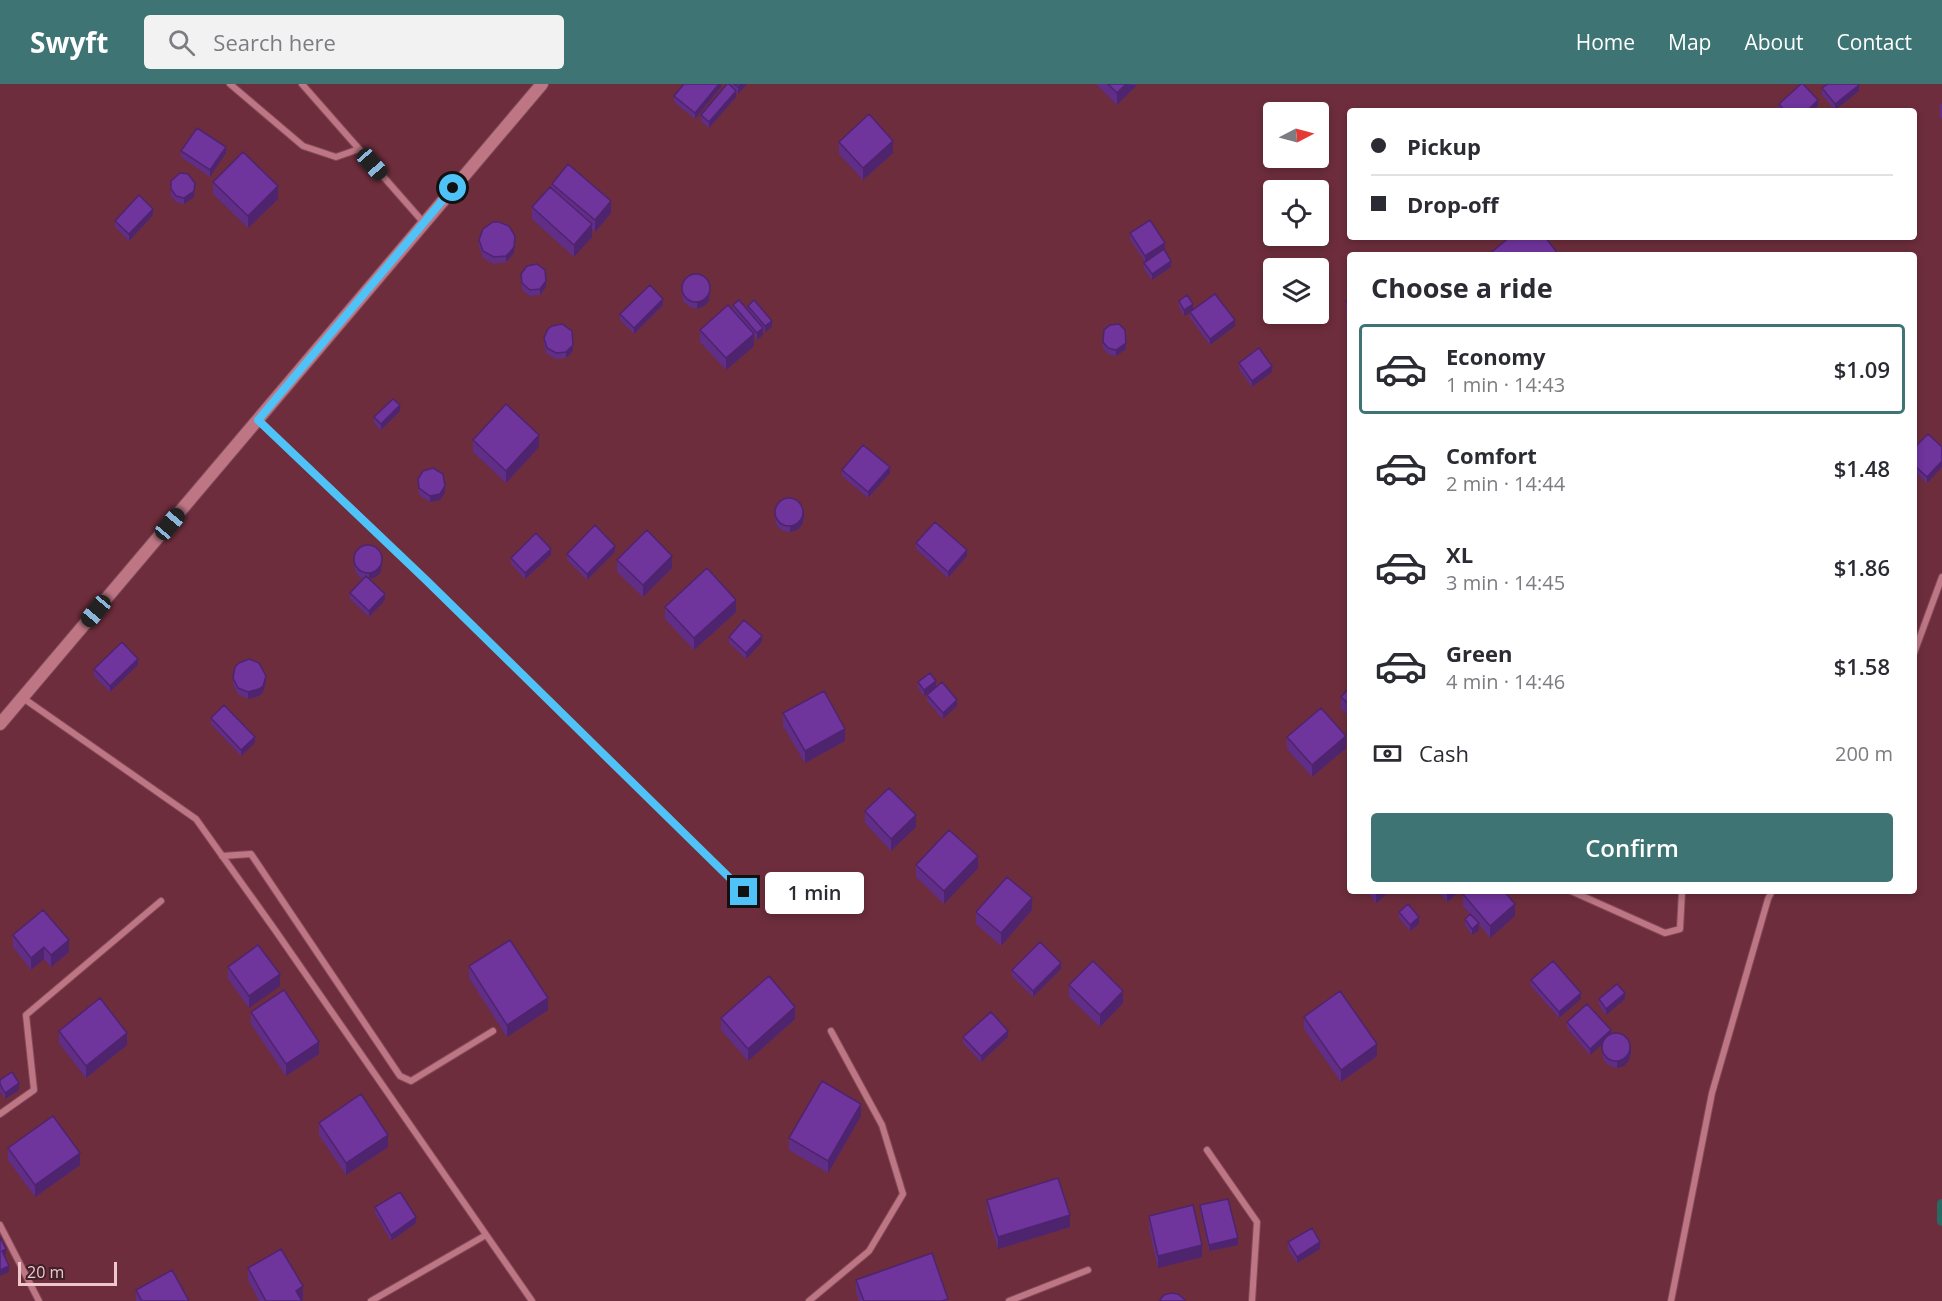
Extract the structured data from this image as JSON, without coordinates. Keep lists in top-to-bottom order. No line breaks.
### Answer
{"scale_bar":"20 m","north":"right","page":{"header":"Swyft","search":"Search here","nav":["Home","Map","About","Contact"],"banner":["Pickup","Drop-off"],"heading":"Choose a ride","list":[{"name":"Economy","note":"1 min · 14:43","value":"$1.09"},{"name":"Comfort","note":"2 min · 14:44","value":"$1.48"},{"name":"XL","note":"3 min · 14:45","value":"$1.86"},{"name":"Green","note":"4 min · 14:46","value":"$1.58"}],"pay":["Cash","200 m"],"buttons":"Confirm","bubble":"1 min","scale":"20 m"}}
